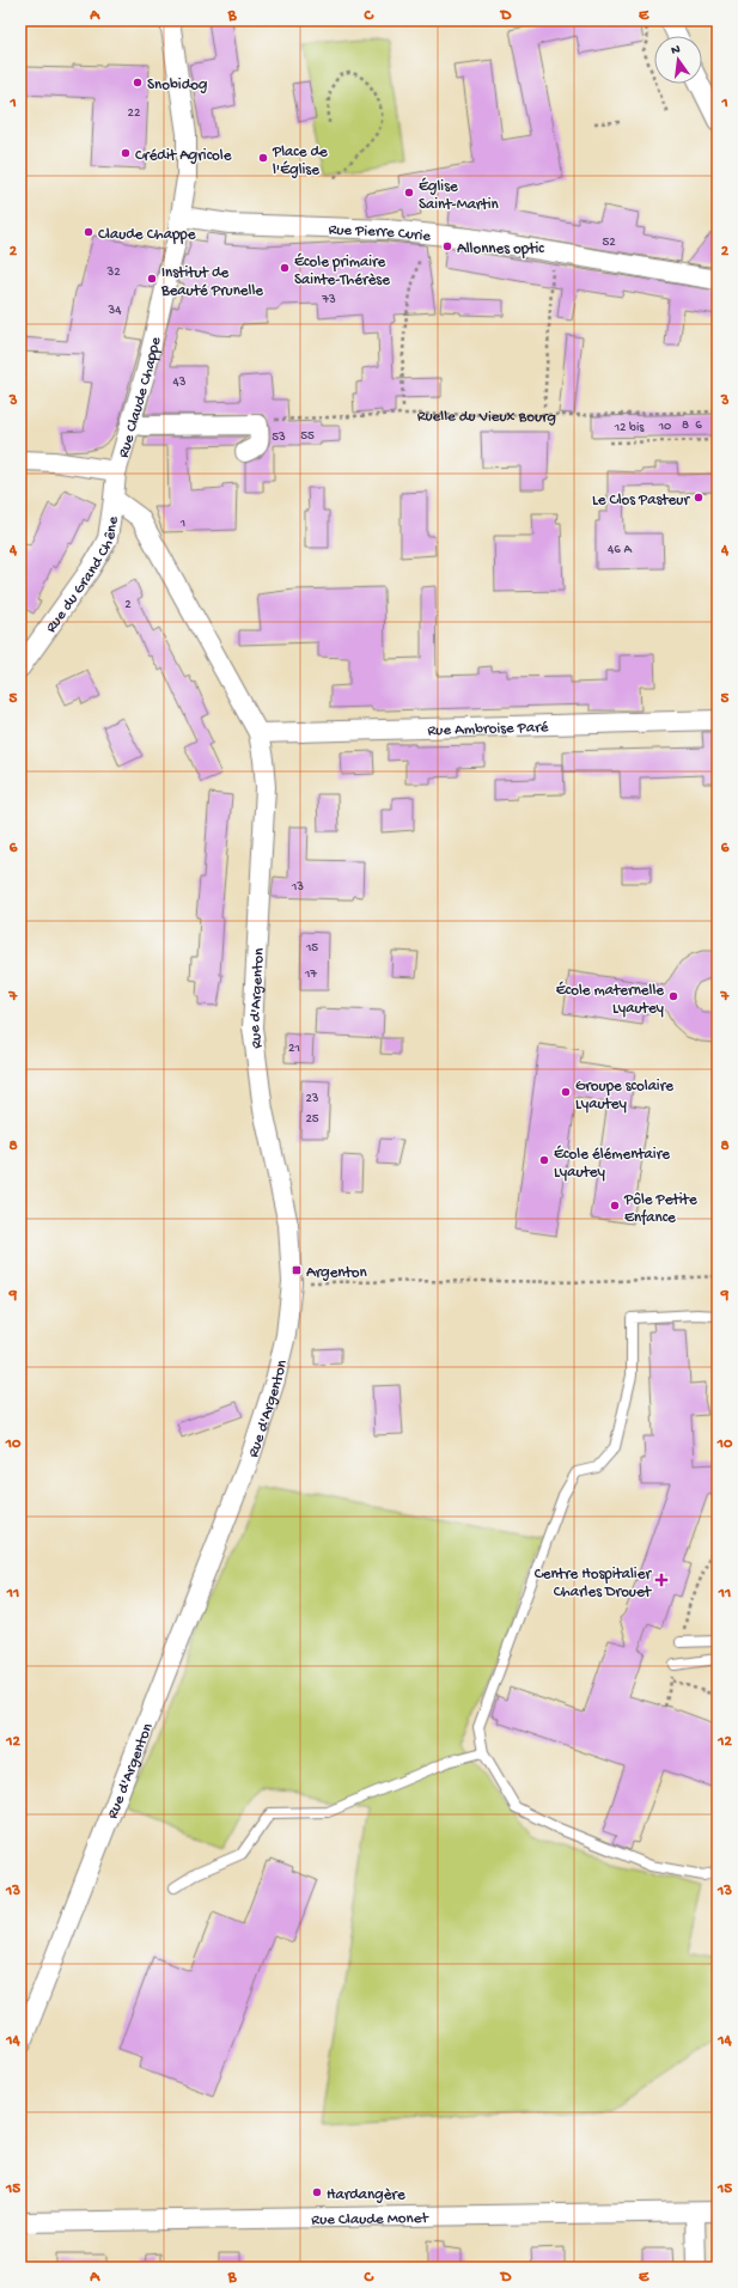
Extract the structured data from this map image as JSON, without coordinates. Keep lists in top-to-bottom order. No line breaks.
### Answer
{"streets":{"street":["Rue Pierre Curie","Rue Claude Chappe","Rue du Grand Chêne","Rue Ambroise Paré","Rue d'Argenton","Rue Claude Monet"],"path":["Ruelle du Vieux Bourg"]},"crossings":[["Rue Pierre Curie","Rue Claude Chappe"],["Rue Claude Chappe","Rue du Grand Chêne"],["Rue Ambroise Paré","Rue d'Argenton"]],"places":{"other":["Snobidog","Crédit Agricole","Place de l'Église","Église Saint-Martin","Claude Chappe","Allonnes optic","École primaire Sainte-Thérèse","Institut de Beauté Prunelle","Le Clos Pasteur","École maternelle Lyautey","Groupe scolaire Lyautey","École élémentaire Lyautey","Pôle Petite Enfance","Hardangère"],"transit":["Argenton"],"health":["Centre Hospitalier Charles Drouet"]},"house_numbers":["22","52","32","73","34","43","8","6","10","12 bis","55","53","1","46 A","2","13","15","17","21","23","25"],"north":"top","grid":{"columns":["A","B","C","D","E"],"rows":["1","2","3","4","5","6","7","8","9","10","11","12","13","14","15"]}}
